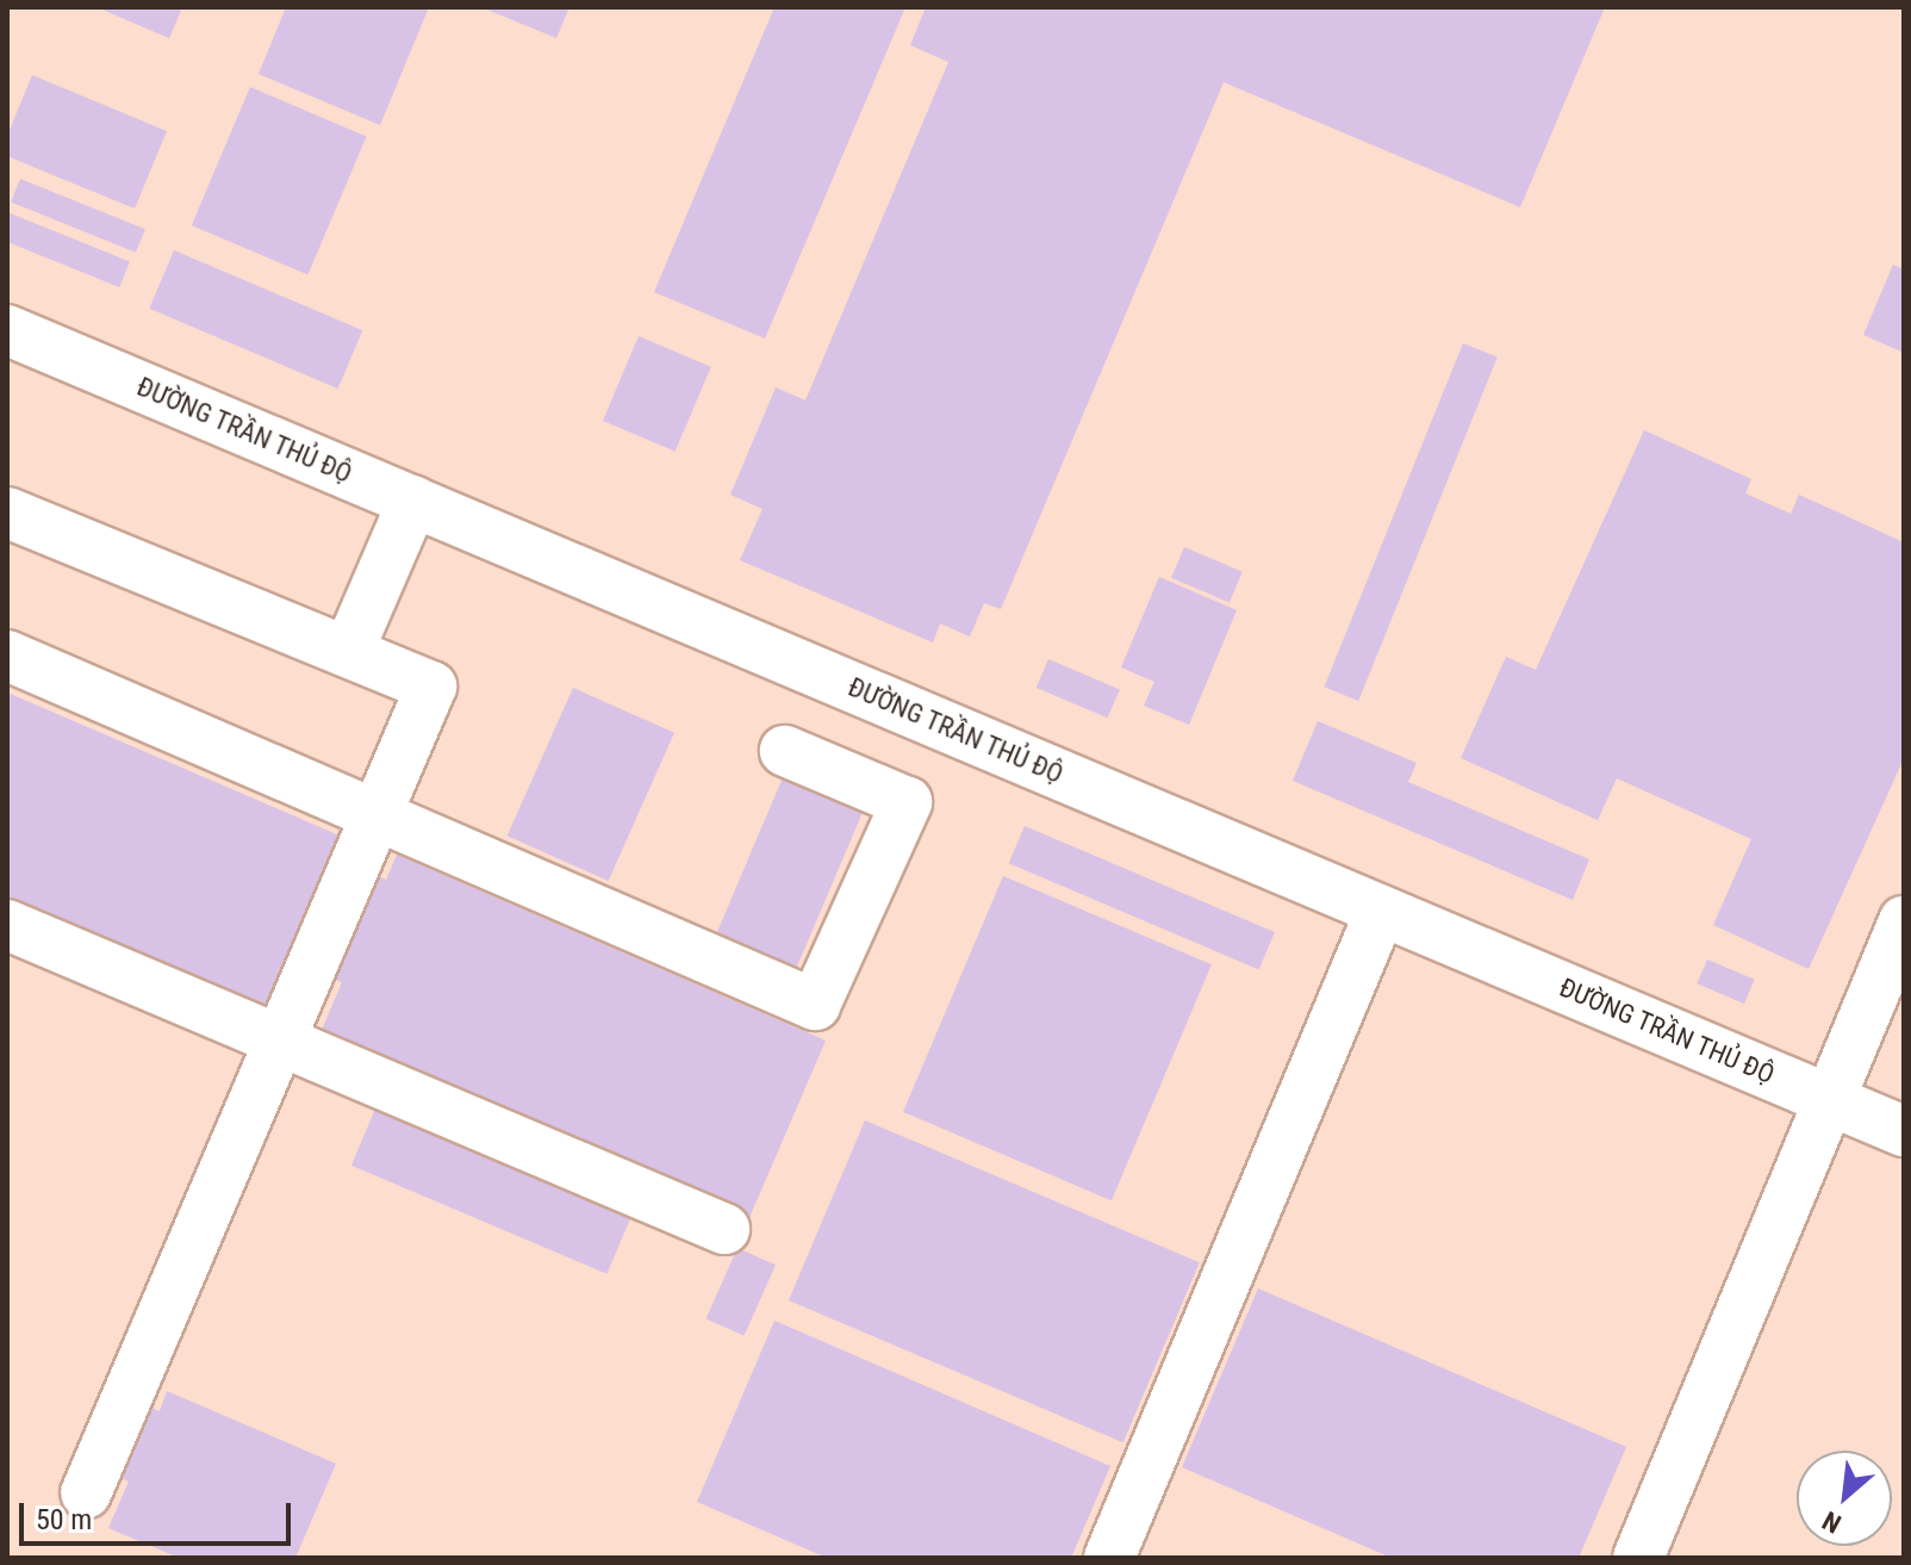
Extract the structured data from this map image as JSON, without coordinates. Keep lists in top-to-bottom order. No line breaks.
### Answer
{"streets":{"street":["ĐƯỜNG TRẦN THỦ ĐỘ"]},"scale_bar":"50 m","north":"bottom left"}
